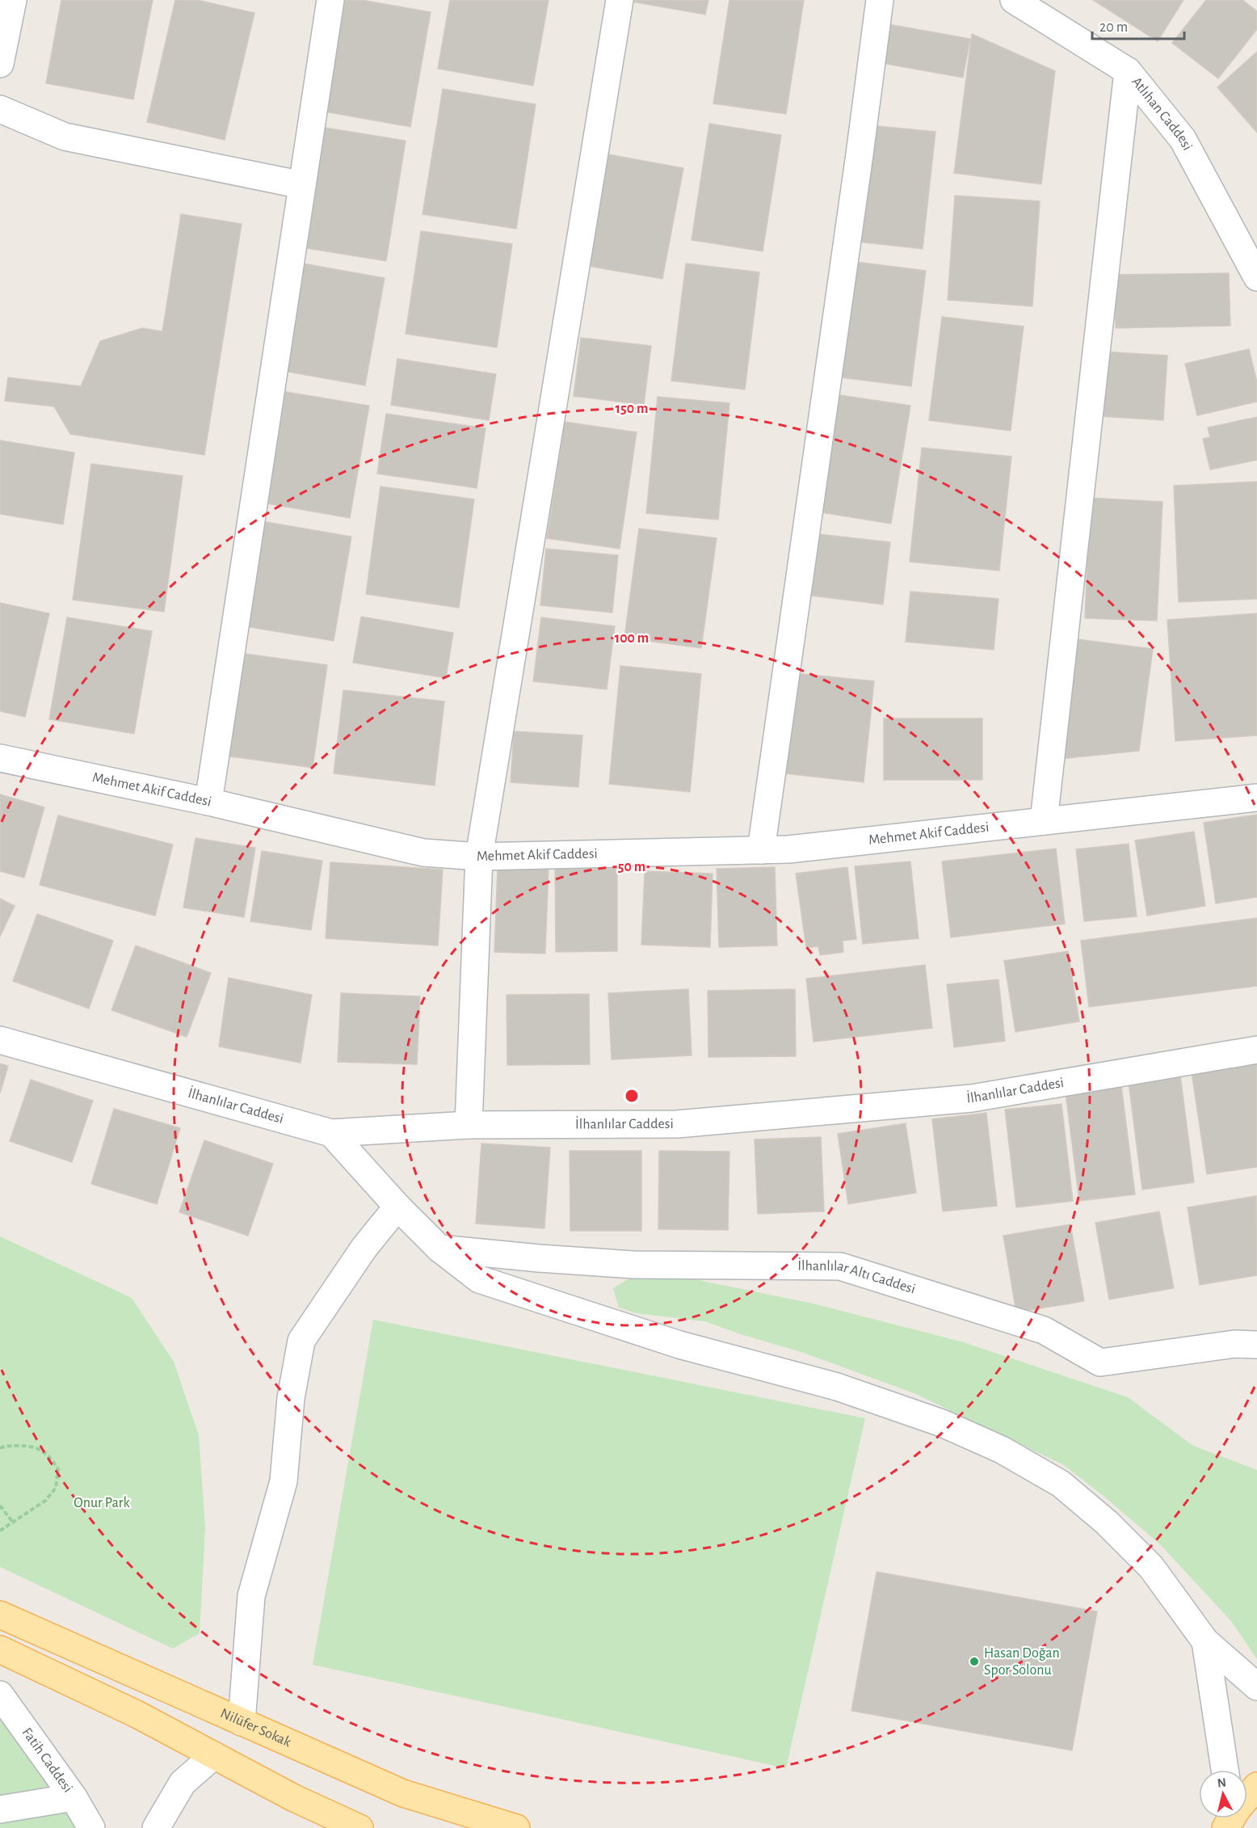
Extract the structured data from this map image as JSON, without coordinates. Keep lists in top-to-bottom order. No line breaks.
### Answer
{"streets":{"main road":["Nilüfer Sokak"],"street":["Atlıhan Caddesi","Mehmet Akif Caddesi","İlhanlılar Caddesi","İlhanlılar Altı Caddesi","Fatih Caddesi"]},"parks":["Onur Park"],"places":["Hasan Doğan Spor Solonu"],"scale_bar":"20 m","north":"top","rings":["150 m","100 m","50 m"]}
